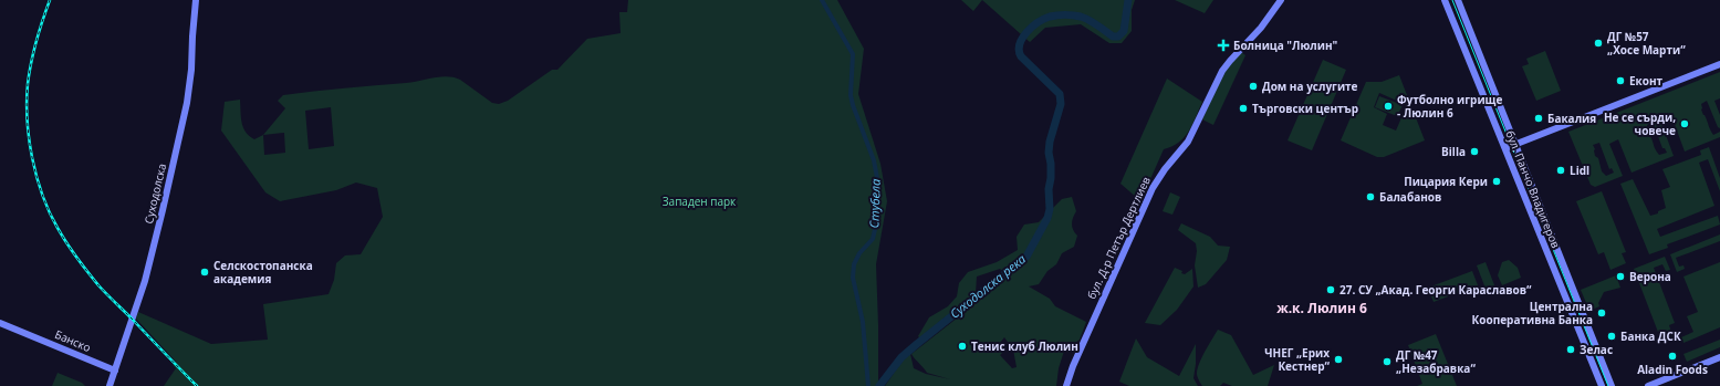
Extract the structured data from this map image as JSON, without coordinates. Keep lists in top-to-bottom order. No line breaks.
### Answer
{"streets":{"main road":["бул. Панчо Владигеров","Суходолска","бул. Д-р Петър Дертлиев","Банско"]},"crossings":[["Суходолска","Банско"]],"districts":["ж.к. Люлин 6"],"water":["Стубела","Суходолска река"],"parks":["Западен парк"],"places":{"other":["ДГ №57 „Хосе Марти“","Еконт","Дом на услугите","Футболно игрище - Люлин 6","Търговски център","Бакалия","Не се сърди, човече","Billa","Lidl","Пицария Кери","Балабанов","Селскостопанска академия","Верона","27. СУ „Акад. Георги Караславов“","Централна Кооперативна Банка","Банка ДСК","Тенис клуб Люлин","Зелас","Aladin Foods","ЧНЕГ „Ерих Кестнер“","ДГ №47 „Незабравка“"],"health":["Болница \"Люлин\""]}}
